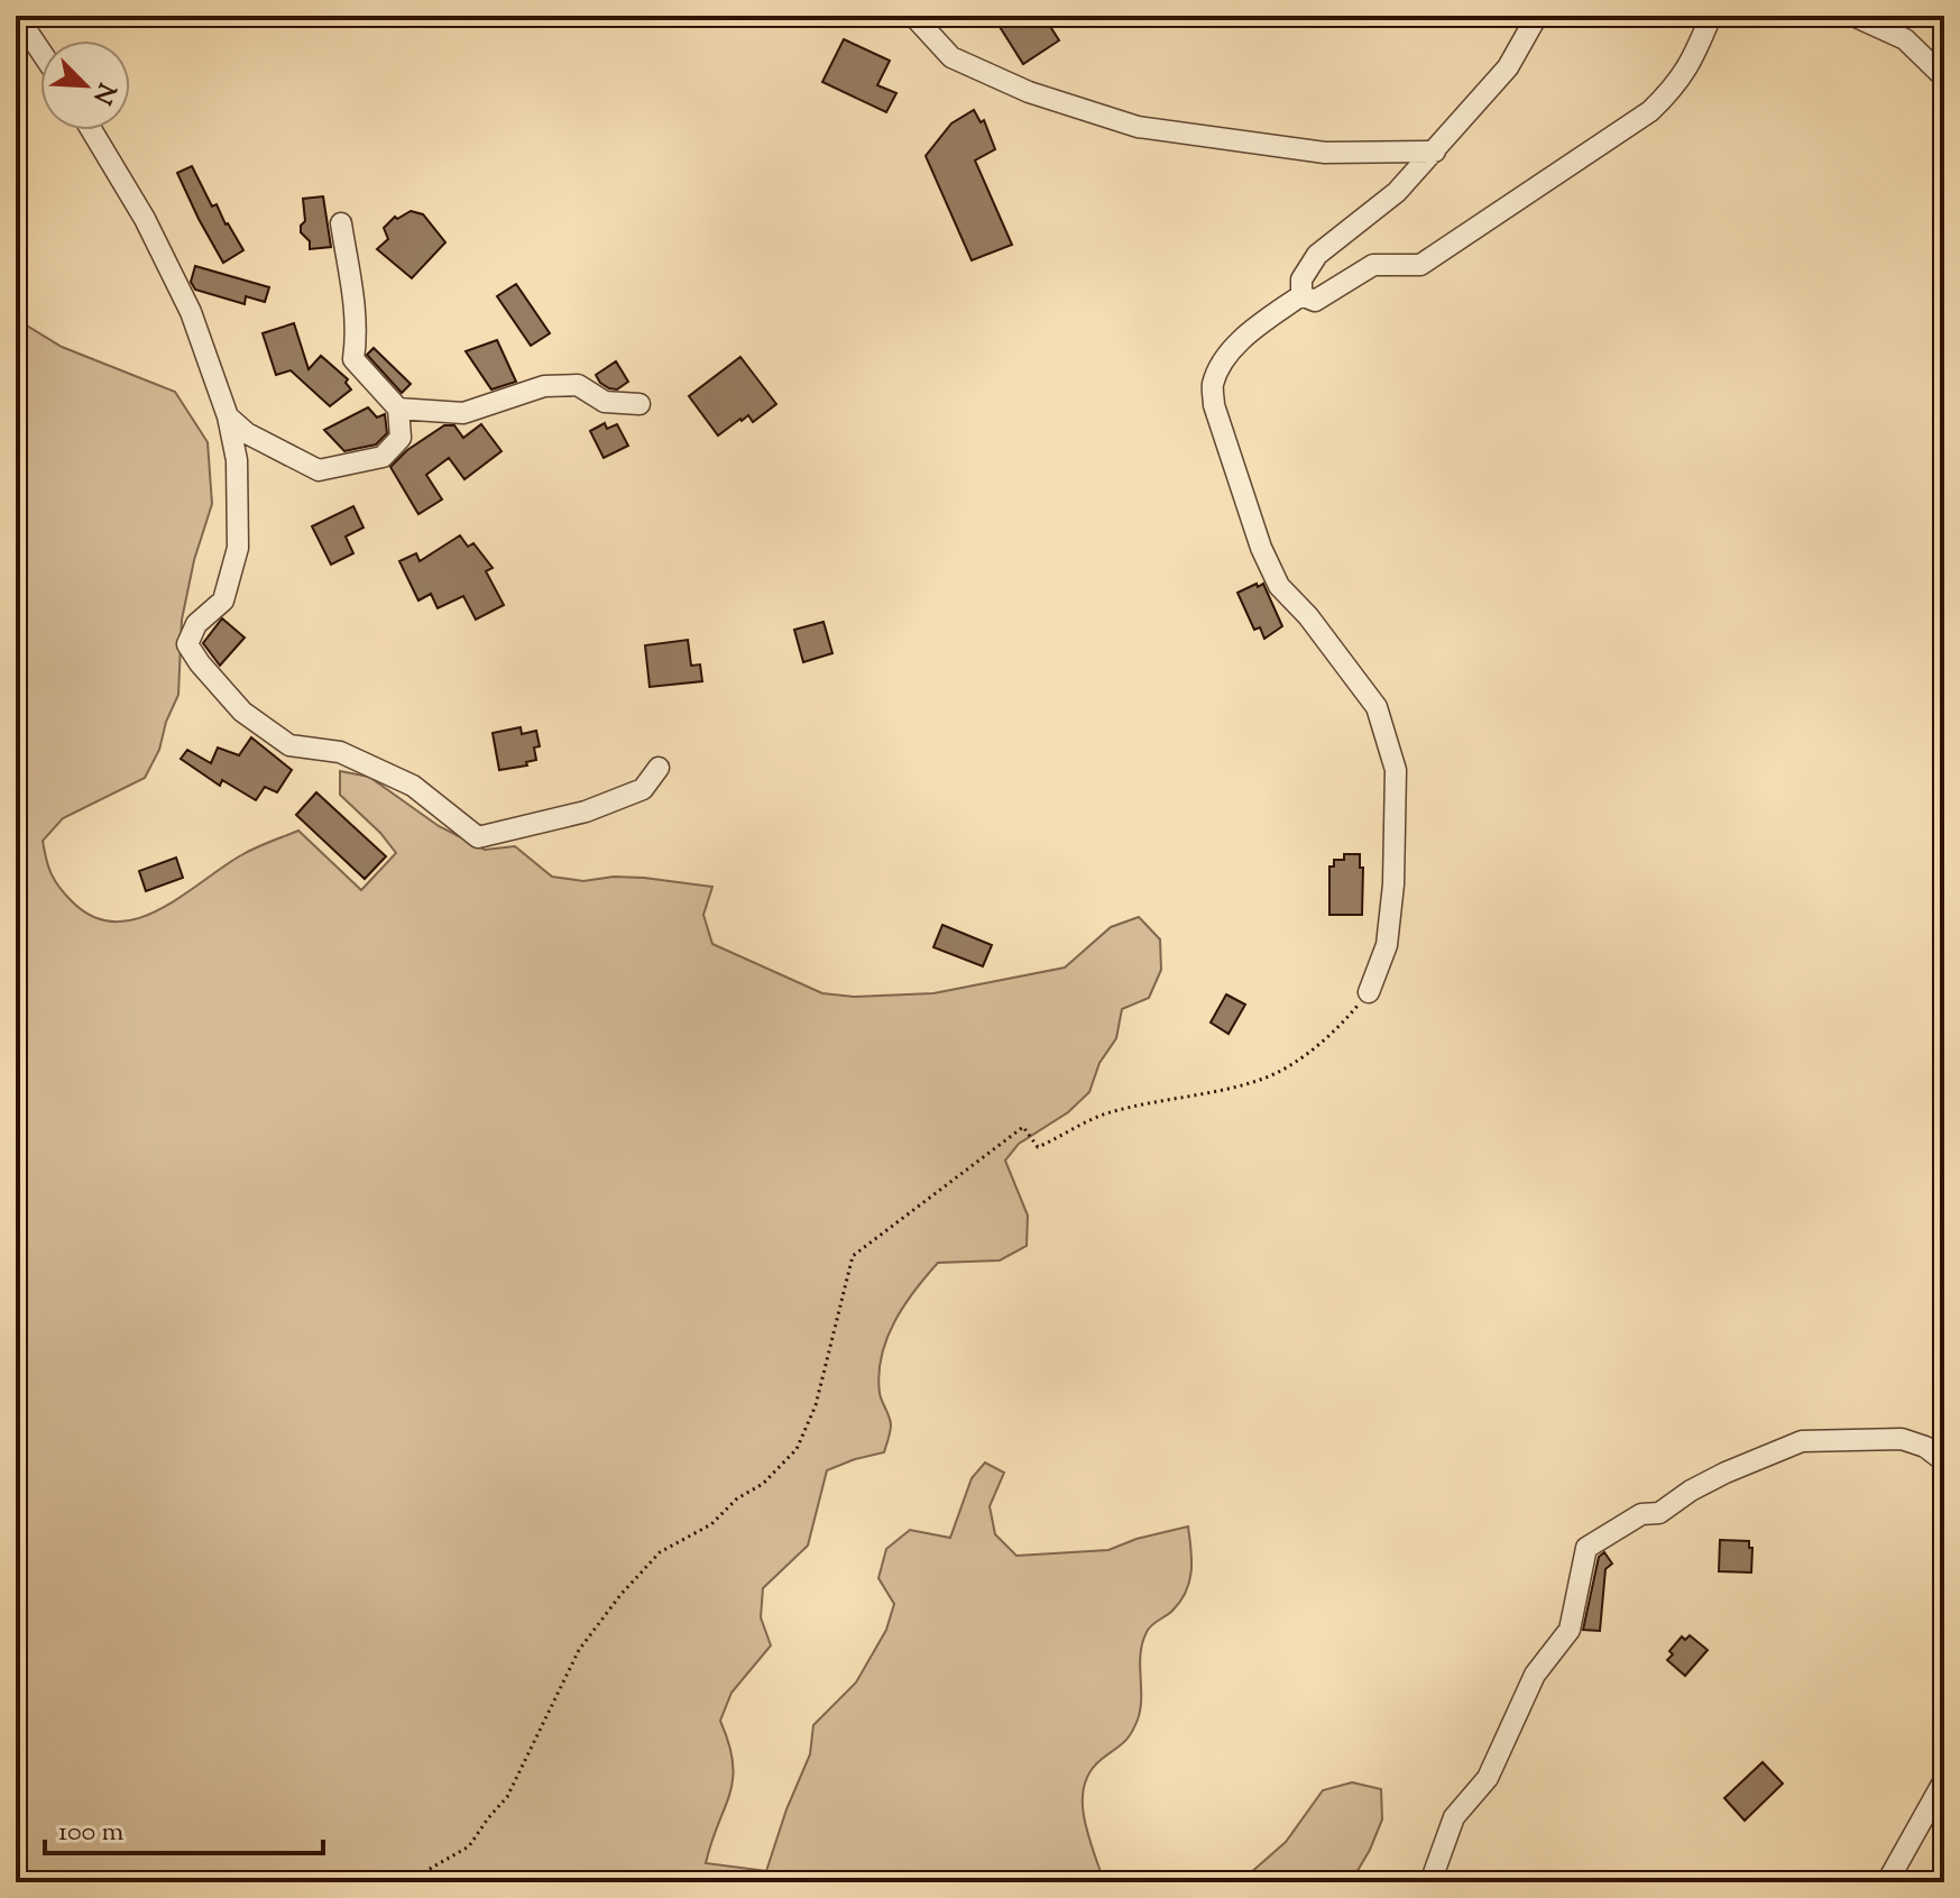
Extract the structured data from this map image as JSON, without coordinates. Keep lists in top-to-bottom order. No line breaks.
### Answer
{"scale_bar":"100 m","north":"bottom right"}
